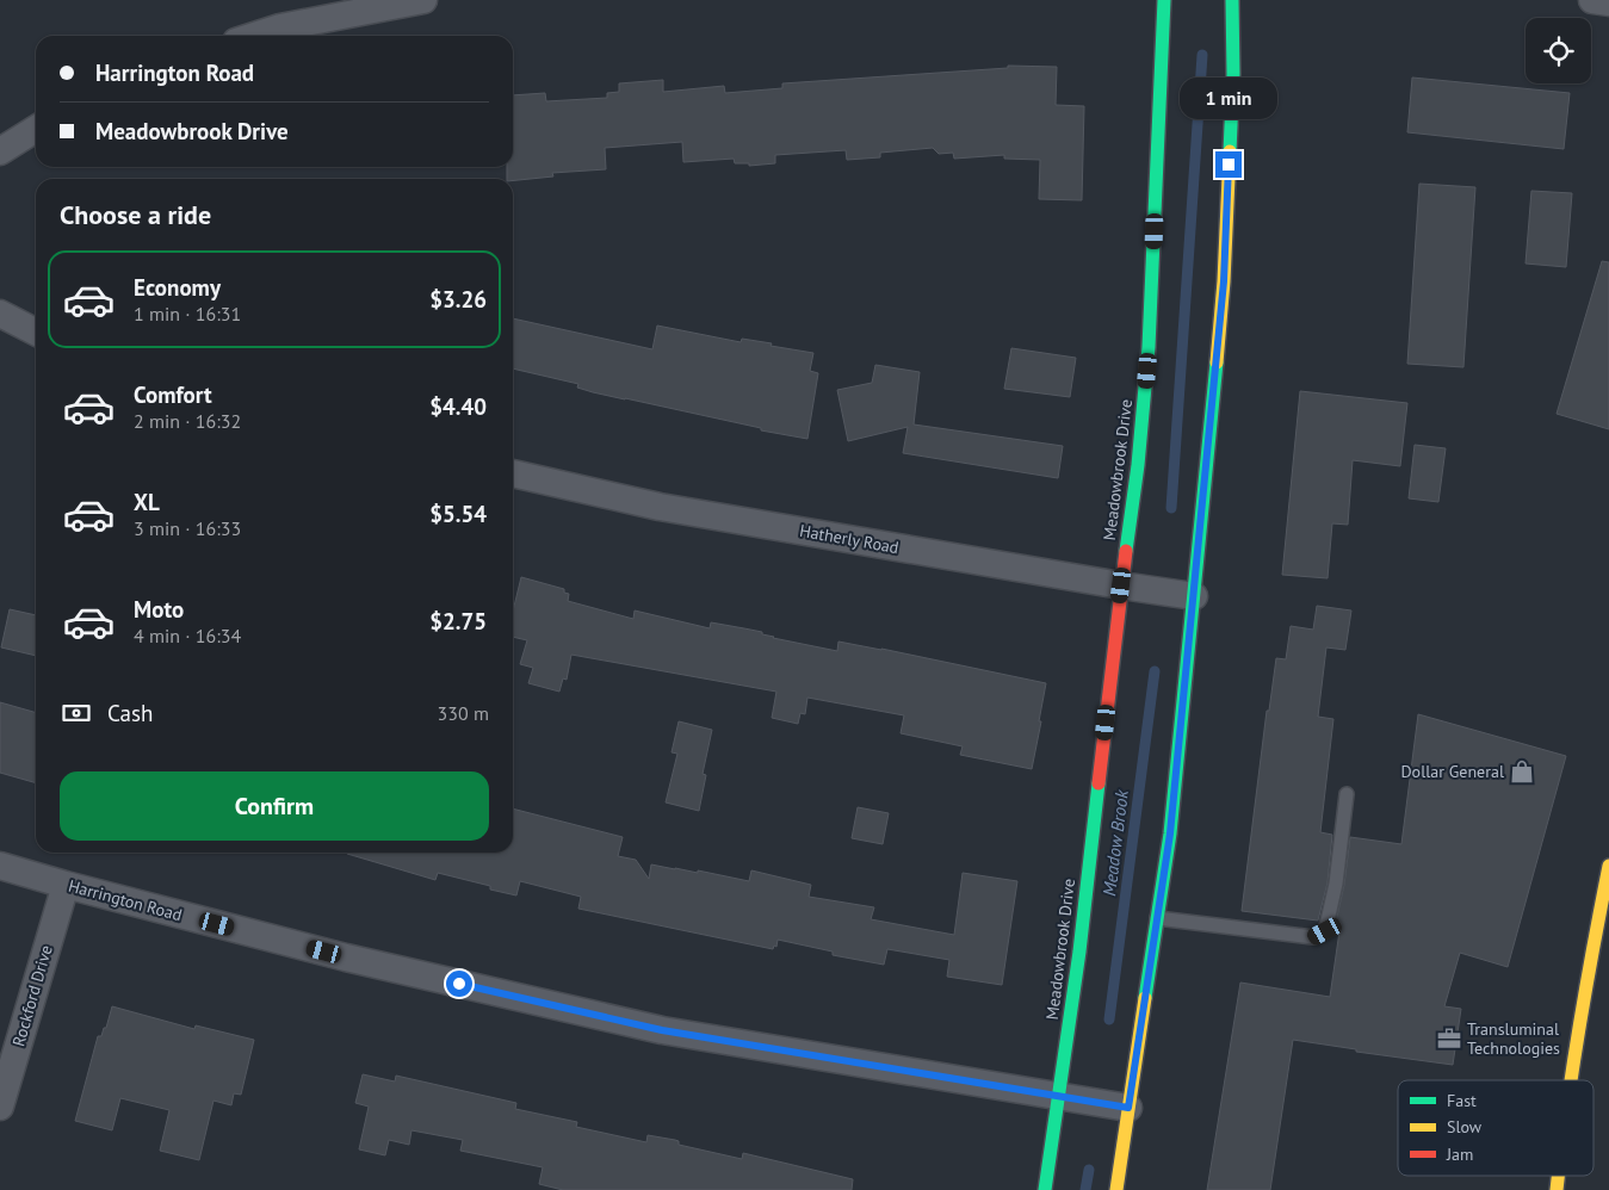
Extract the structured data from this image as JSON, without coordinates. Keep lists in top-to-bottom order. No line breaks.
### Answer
{"streets":{"street":["Meadowbrook Drive","Hatherly Road","Harrington Road","Rockford Drive"]},"crossings":[["Meadowbrook Drive","Hatherly Road"],["Meadowbrook Drive","Harrington Road"],["Harrington Road","Rockford Drive"]],"water":["Meadow Brook"],"places":{"shop":["Dollar General"],"office":["Transluminal Technologies"]},"legend":["Fast","Slow","Jam"],"page":{"banner":["Harrington Road","Meadowbrook Drive"],"bubble":"1 min","heading":"Choose a ride","list":[{"name":"Economy","note":"1 min · 16:31","value":"$3.26"},{"name":"Comfort","note":"2 min · 16:32","value":"$4.40"},{"name":"XL","note":"3 min · 16:33","value":"$5.54"},{"name":"Moto","note":"4 min · 16:34","value":"$2.75"}],"pay":["Cash","330 m"],"buttons":"Confirm"}}
